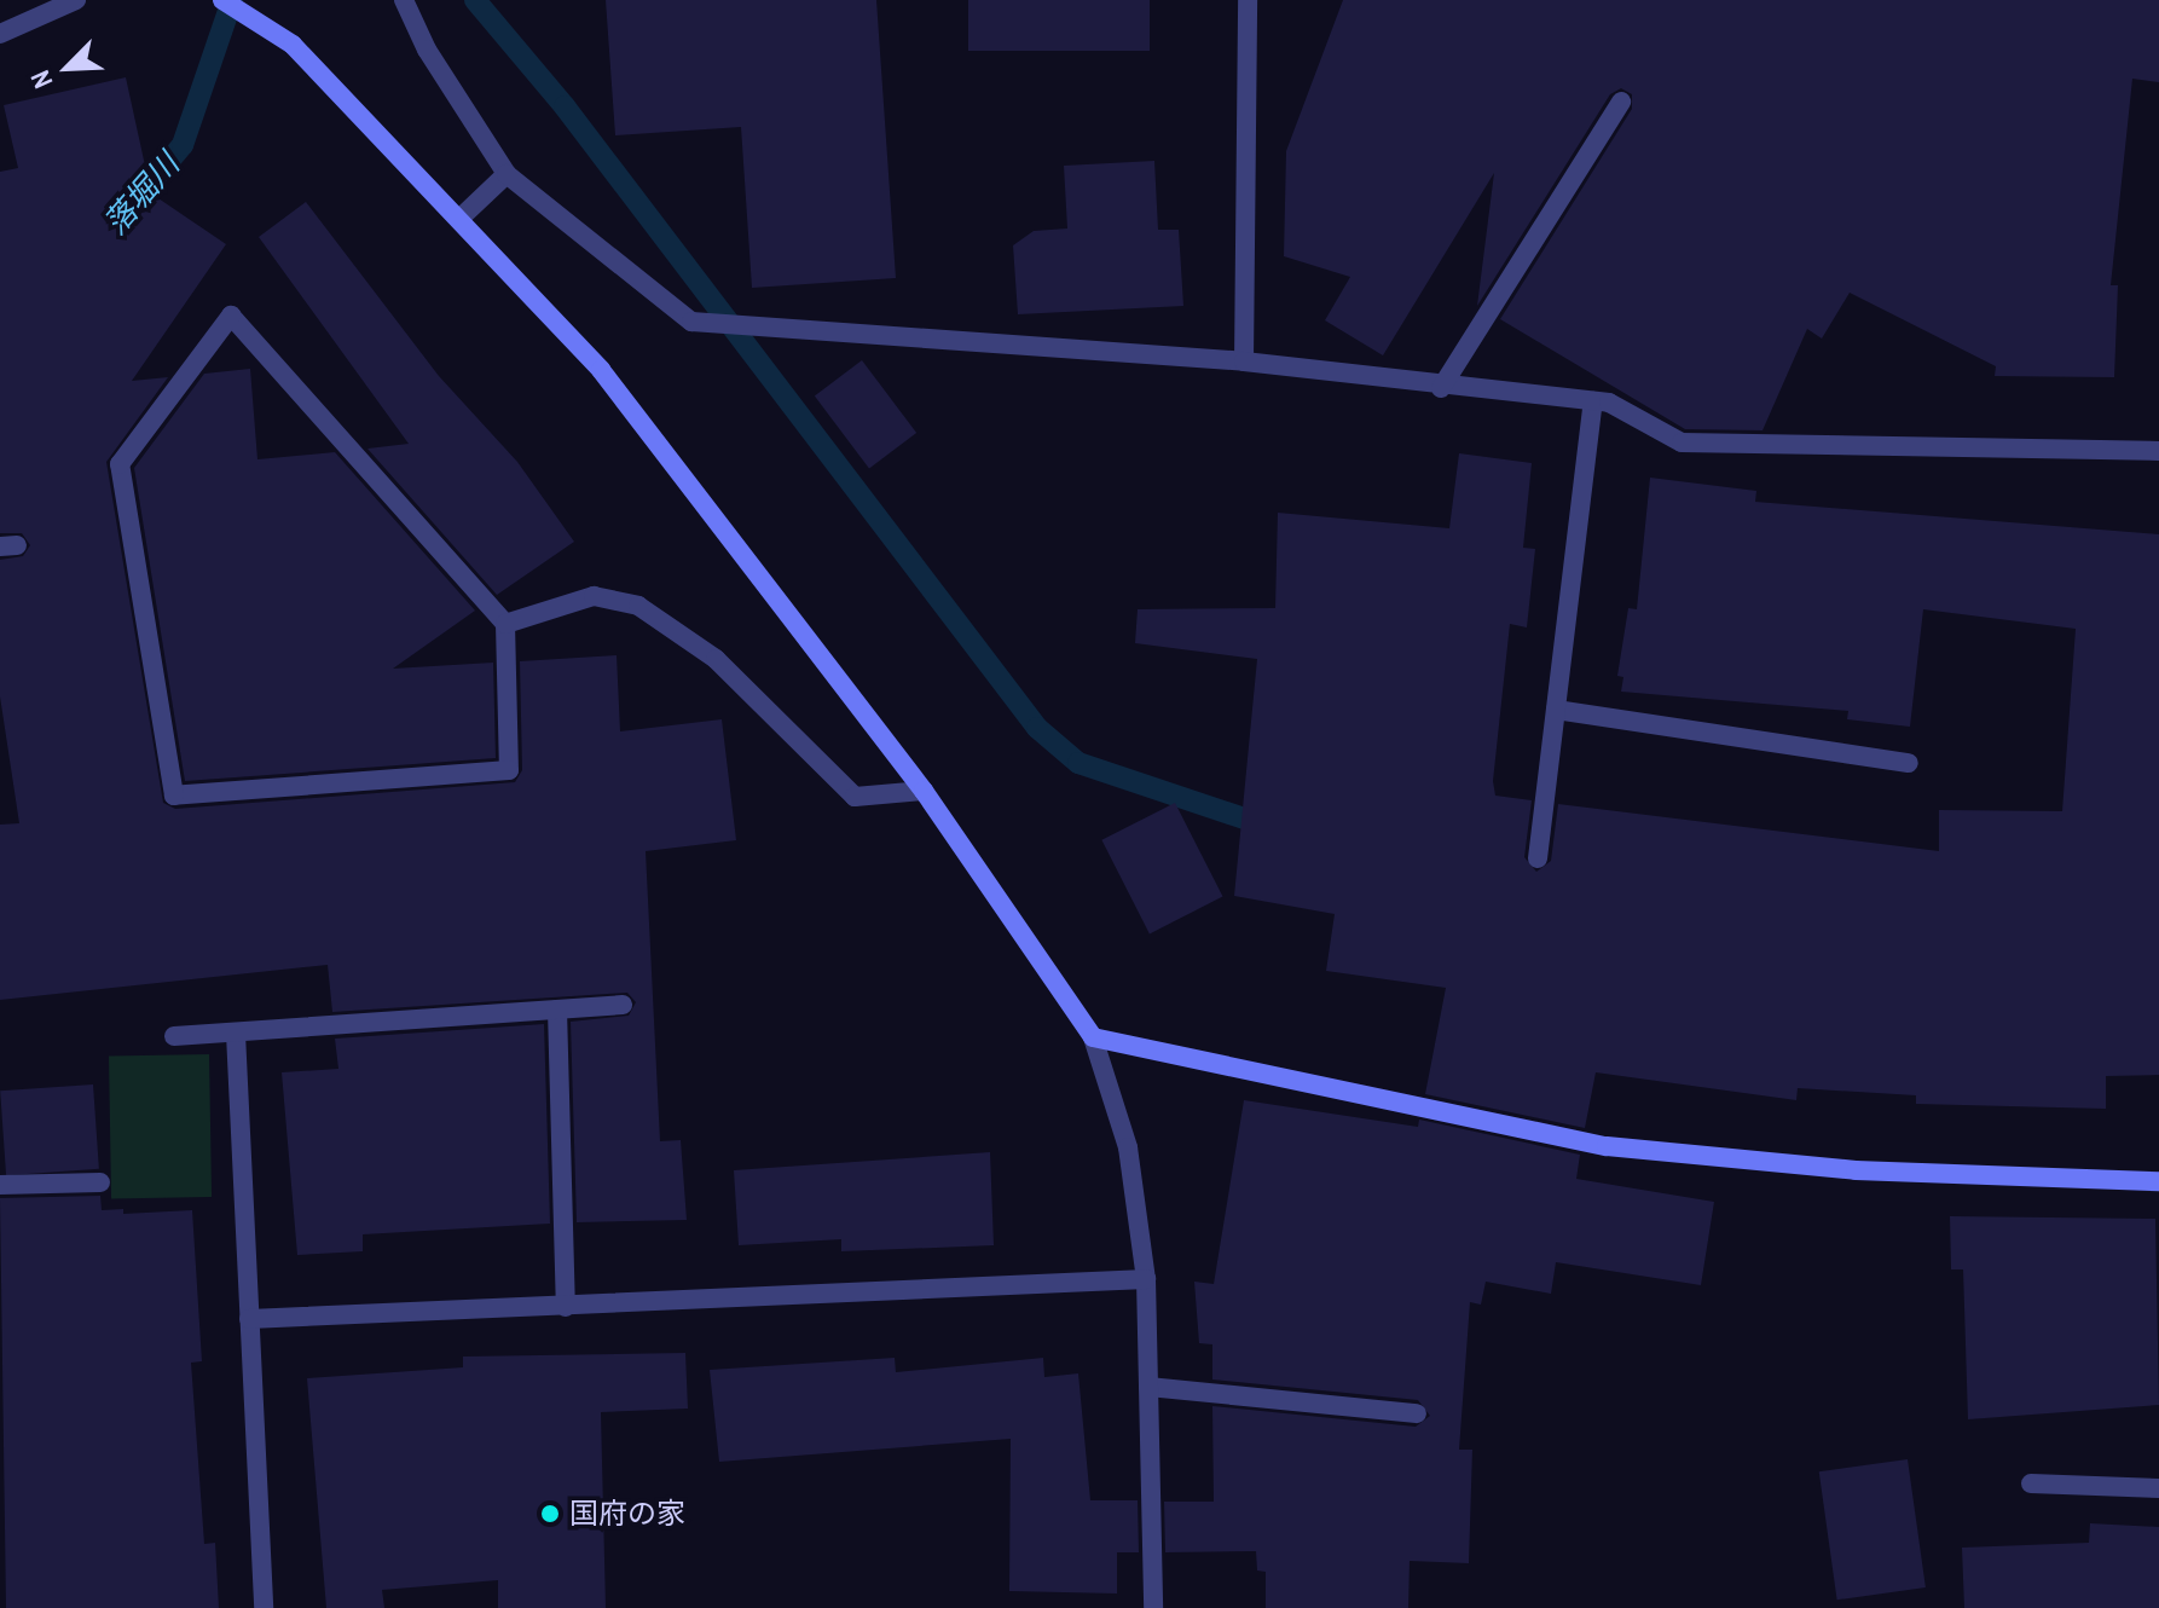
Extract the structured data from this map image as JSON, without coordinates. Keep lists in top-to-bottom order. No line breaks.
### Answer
{"water":["落堀川"],"places":["国府の家"],"north":"bottom left"}
